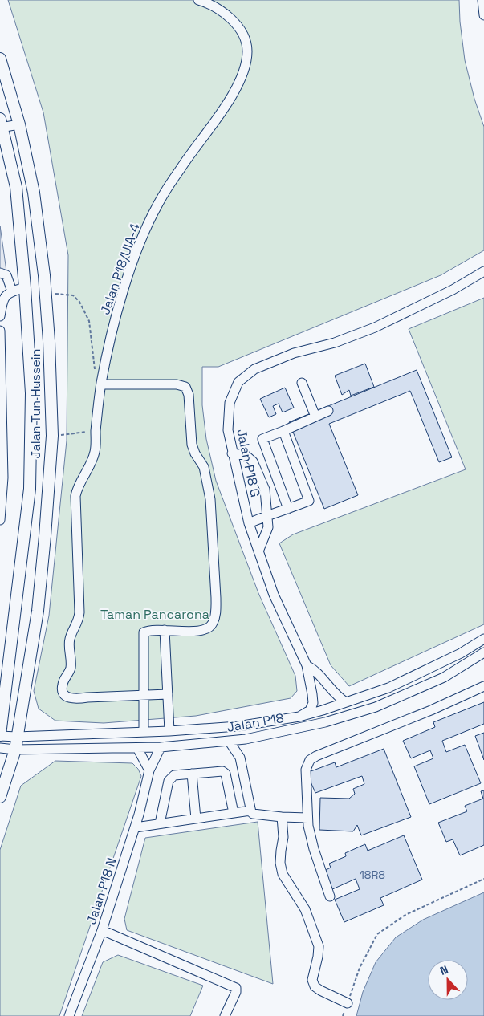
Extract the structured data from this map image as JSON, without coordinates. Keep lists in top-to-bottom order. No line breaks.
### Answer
{"streets":{"main road":["Jalan Tun Hussein"],"street":["Jalan P18/UIA-4","Jalan P18 G","Jalan P18","Jalan P18 N"]},"crossings":[["Jalan Tun Hussein","Jalan P18"],["Jalan P18 G","Jalan P18"],["Jalan P18","Jalan P18 N"]],"parks":["Taman Pancarona"],"house_numbers":["18R8"],"north":"top"}
